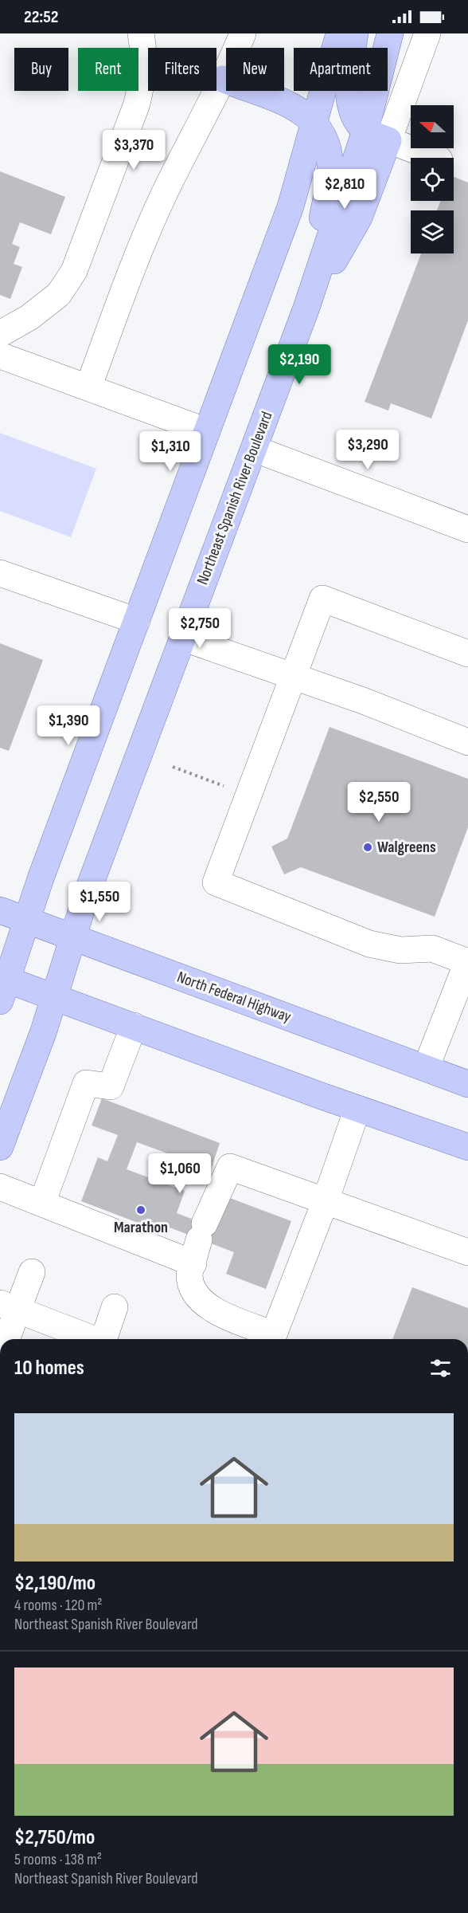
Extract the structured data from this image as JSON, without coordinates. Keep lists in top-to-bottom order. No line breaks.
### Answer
{"streets":{"main road":["Northeast Spanish River Boulevard","North Federal Highway"]},"crossings":[["Northeast Spanish River Boulevard","North Federal Highway"]],"places":["Walgreens","Marathon"],"north":"left","page":{"status":"22:52","chip":["Buy","Rent","Filters","New","Apartment"],"price":["$3,370","$2,810","$2,190","$3,290","$1,310","$2,750","$1,390","$2,550","$1,550","$1,060"],"heading":"10 homes","list":[{"name":"$2,190/mo","note":"4 rooms · 120 m² · Northeast Spanish River Boulevard"},{"name":"$2,750/mo","note":"5 rooms · 138 m² · Northeast Spanish River Boulevard"}]}}
